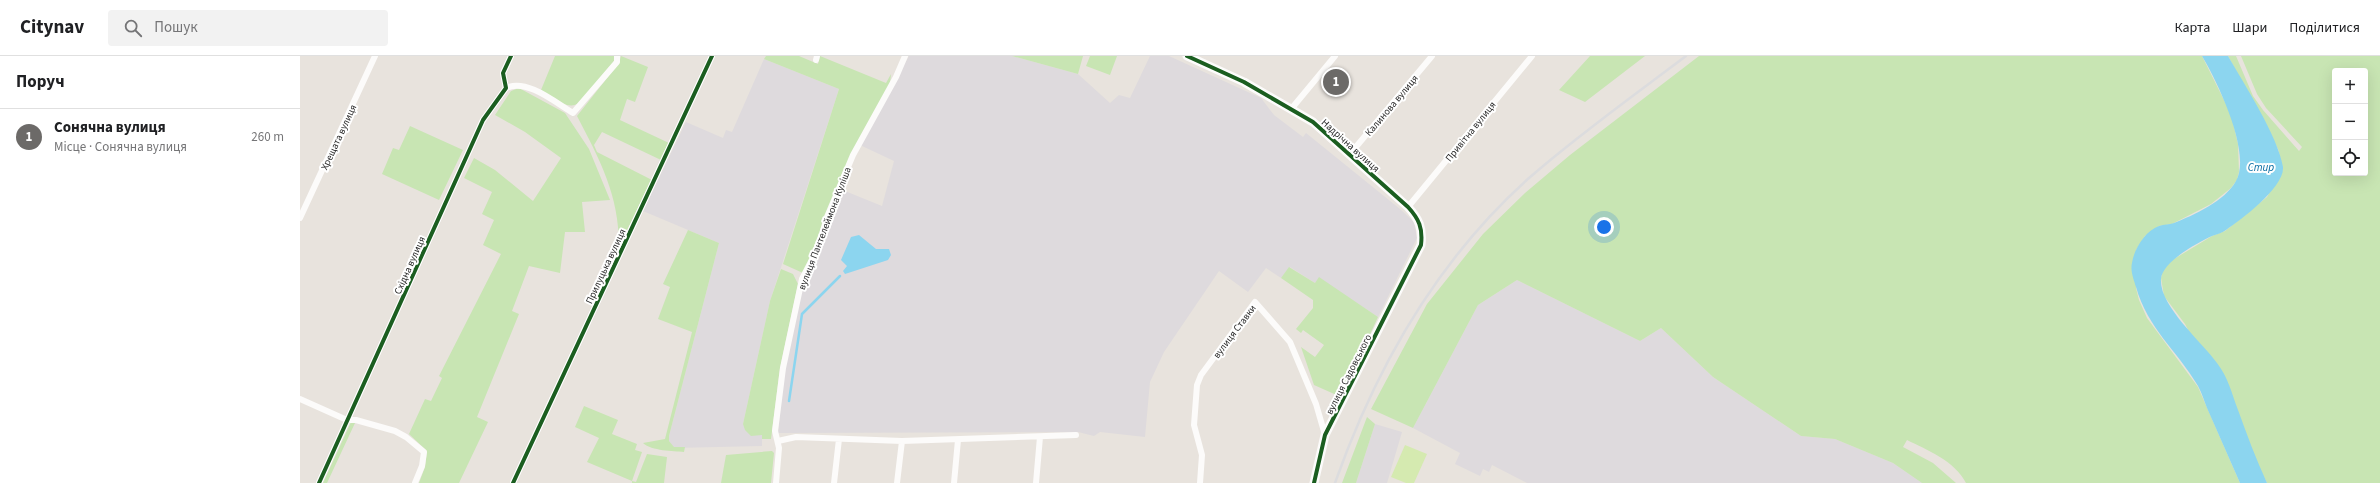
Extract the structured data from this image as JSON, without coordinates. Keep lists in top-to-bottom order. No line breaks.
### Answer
{"streets":{"street":["Калинова вулиця","Привітна вулиця","Хрещата вулиця","Надрічна вулиця","вулиця Пантелеймона Куліша","Східна вулиця","Прилуцька вулиця","вулиця Ставки","вулиця Садовського"]},"crossings":[["Калинова вулиця","Надрічна вулиця"],["Привітна вулиця","Надрічна вулиця"],["Надрічна вулиця","вулиця Садовського"],["вулиця Ставки","вулиця Садовського"]],"water":["Стир"],"page":{"header":"Citynav","search":"Пошук","nav":["Карта","Шари","Поділитися"],"heading":"Поруч","pins":"1","map_buttons":["+","−"],"list":[{"mark":"1","name":"Сонячна вулиця","note":"Місце · Сонячна вулиця","value":"260 m"}]}}
